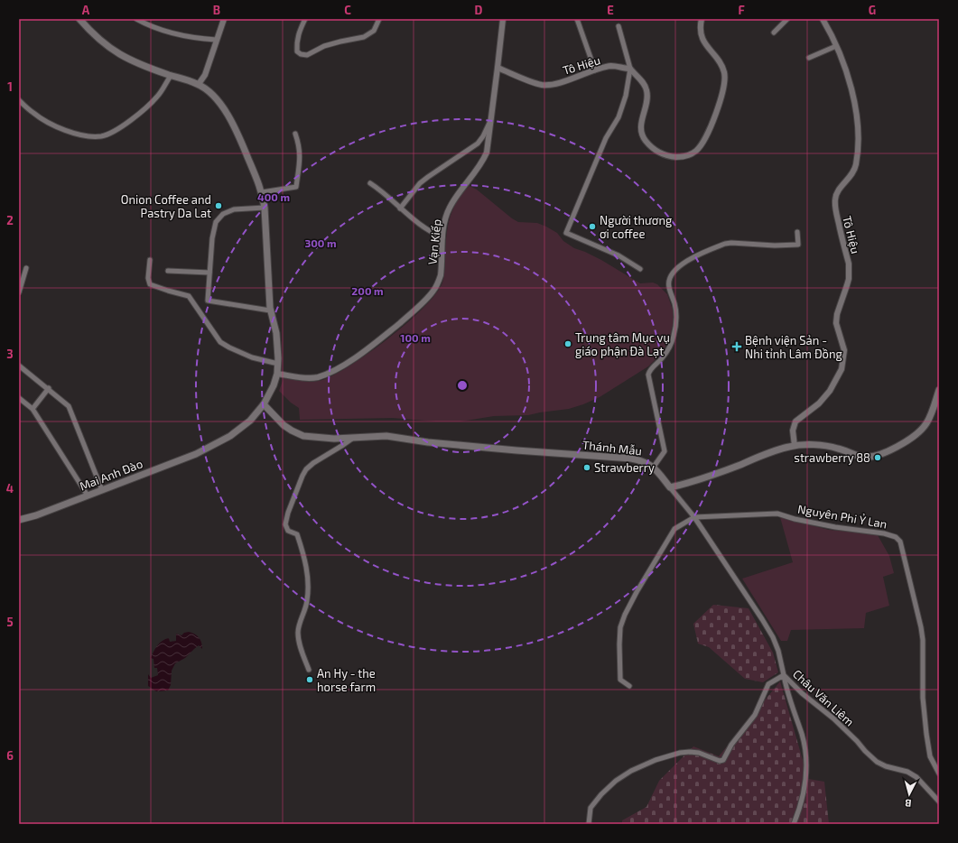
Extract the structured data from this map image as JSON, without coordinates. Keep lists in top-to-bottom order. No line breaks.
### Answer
{"streets":{"main road":["Thánh Mẫu","Mai Anh Đào"],"street":["Tô Hiệu","Vạn Kiếp","Nguyên Phi Ỷ Lan","Châu Văn Liêm"]},"crossings":[["Tô Hiệu","Vạn Kiếp"],["Vạn Kiếp","Mai Anh Đào"],["Thánh Mẫu","Mai Anh Đào"],["Thánh Mẫu","Châu Văn Liêm"],["Nguyên Phi Ỷ Lan","Châu Văn Liêm"]],"places":{"other":["Onion Coffee and Pastry Da Lat","Người thương ơi coffee","Trung tâm Mục vụ giáo phận Đà Lạt","strawberry 88","Strawberry","An Hy - the horse farm"],"health":["Bệnh viện Sản - Nhi tỉnh Lâm Đồng"]},"north":"bottom","grid":{"columns":["A","B","C","D","E","F","G"],"rows":["1","2","3","4","5","6"]},"rings":["400 m","300 m","200 m","100 m"]}
